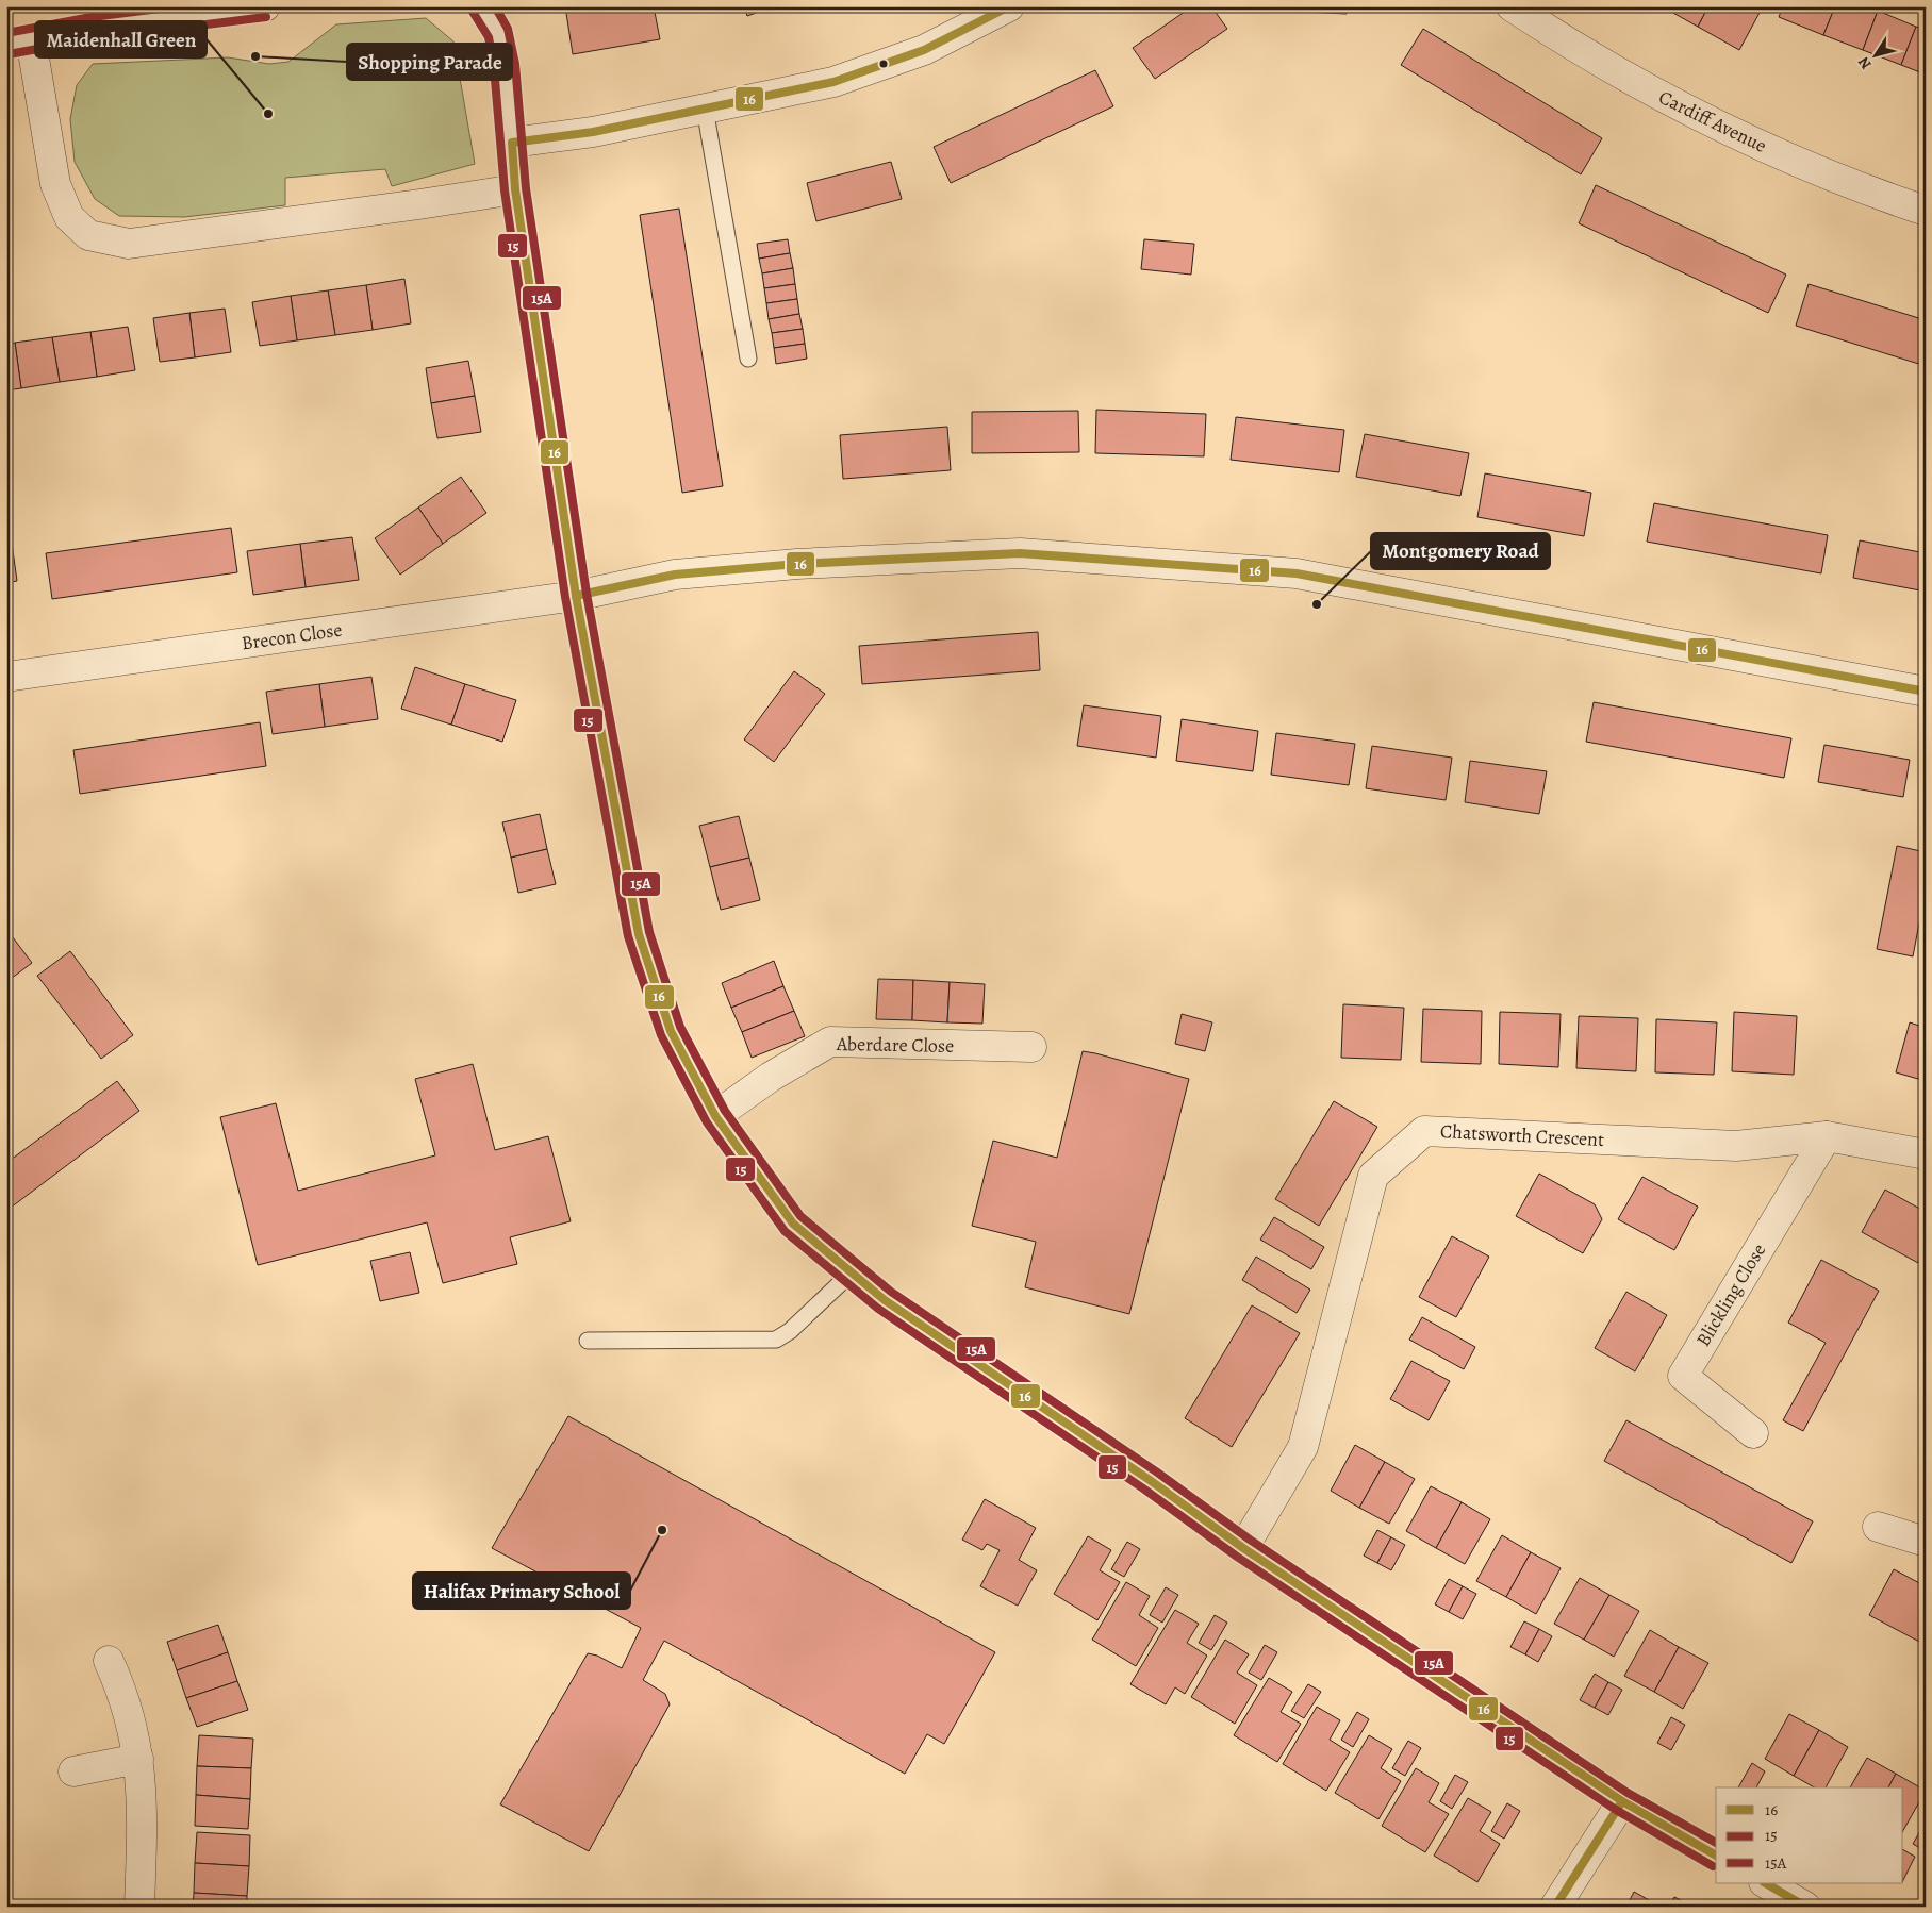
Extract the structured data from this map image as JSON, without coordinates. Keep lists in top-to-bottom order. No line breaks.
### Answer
{"streets":{"street":["Cardiff Avenue","Brecon Close","Aberdare Close","Chatsworth Crescent","Blickling Close"]},"crossings":[["Chatsworth Crescent","Blickling Close"]],"places":["Shopping Parade","Maidenhall Green","Montgomery Road","Halifax Primary School"],"lines":["transit line 16","transit line 15A","transit line 15"],"legend":["16","15","15A"],"north":"bottom left"}
